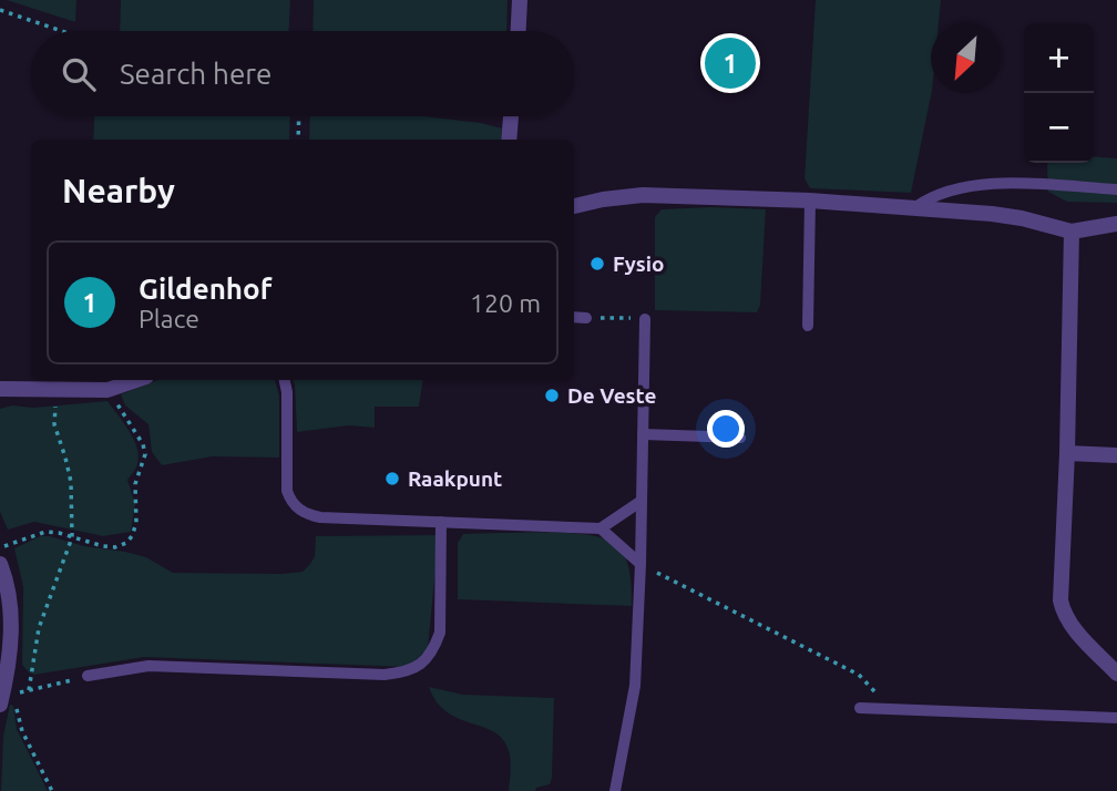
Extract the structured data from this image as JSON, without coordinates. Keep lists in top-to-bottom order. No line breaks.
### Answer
{"places":["Fysio","De Veste","Raakpunt"],"north":"bottom left","page":{"map_buttons":["+","−"],"search":"Search here","pins":"1","heading":"Nearby","list":[{"mark":"1","name":"Gildenhof","note":"Place","value":"120 m"}]}}
